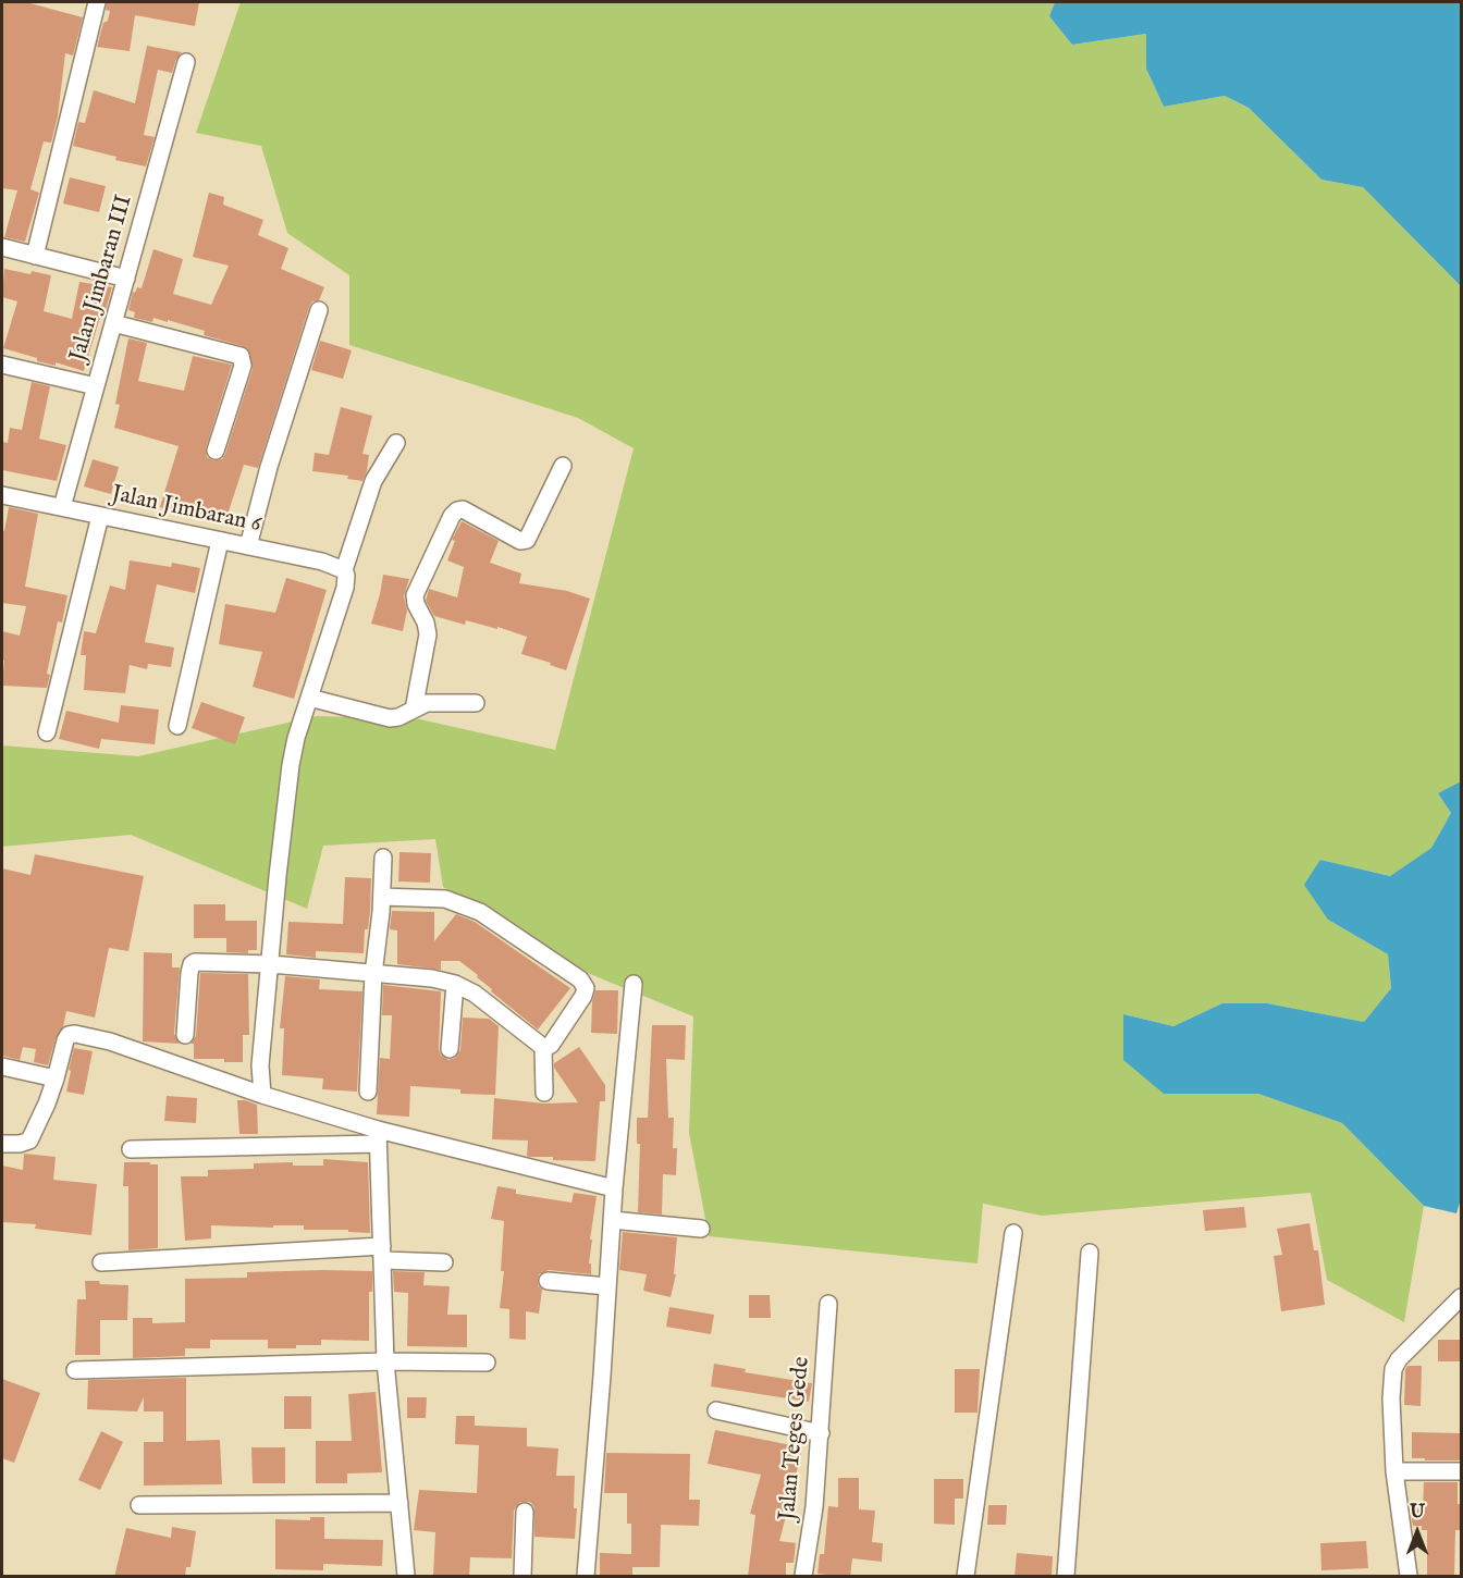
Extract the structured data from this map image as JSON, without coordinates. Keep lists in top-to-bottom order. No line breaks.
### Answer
{"streets":{"street":["Jalan Jimbaran III","Jalan Jimbaran 6","Jalan Teges Gede"]},"crossings":[["Jalan Jimbaran III","Jalan Jimbaran 6"]],"north":"top"}
